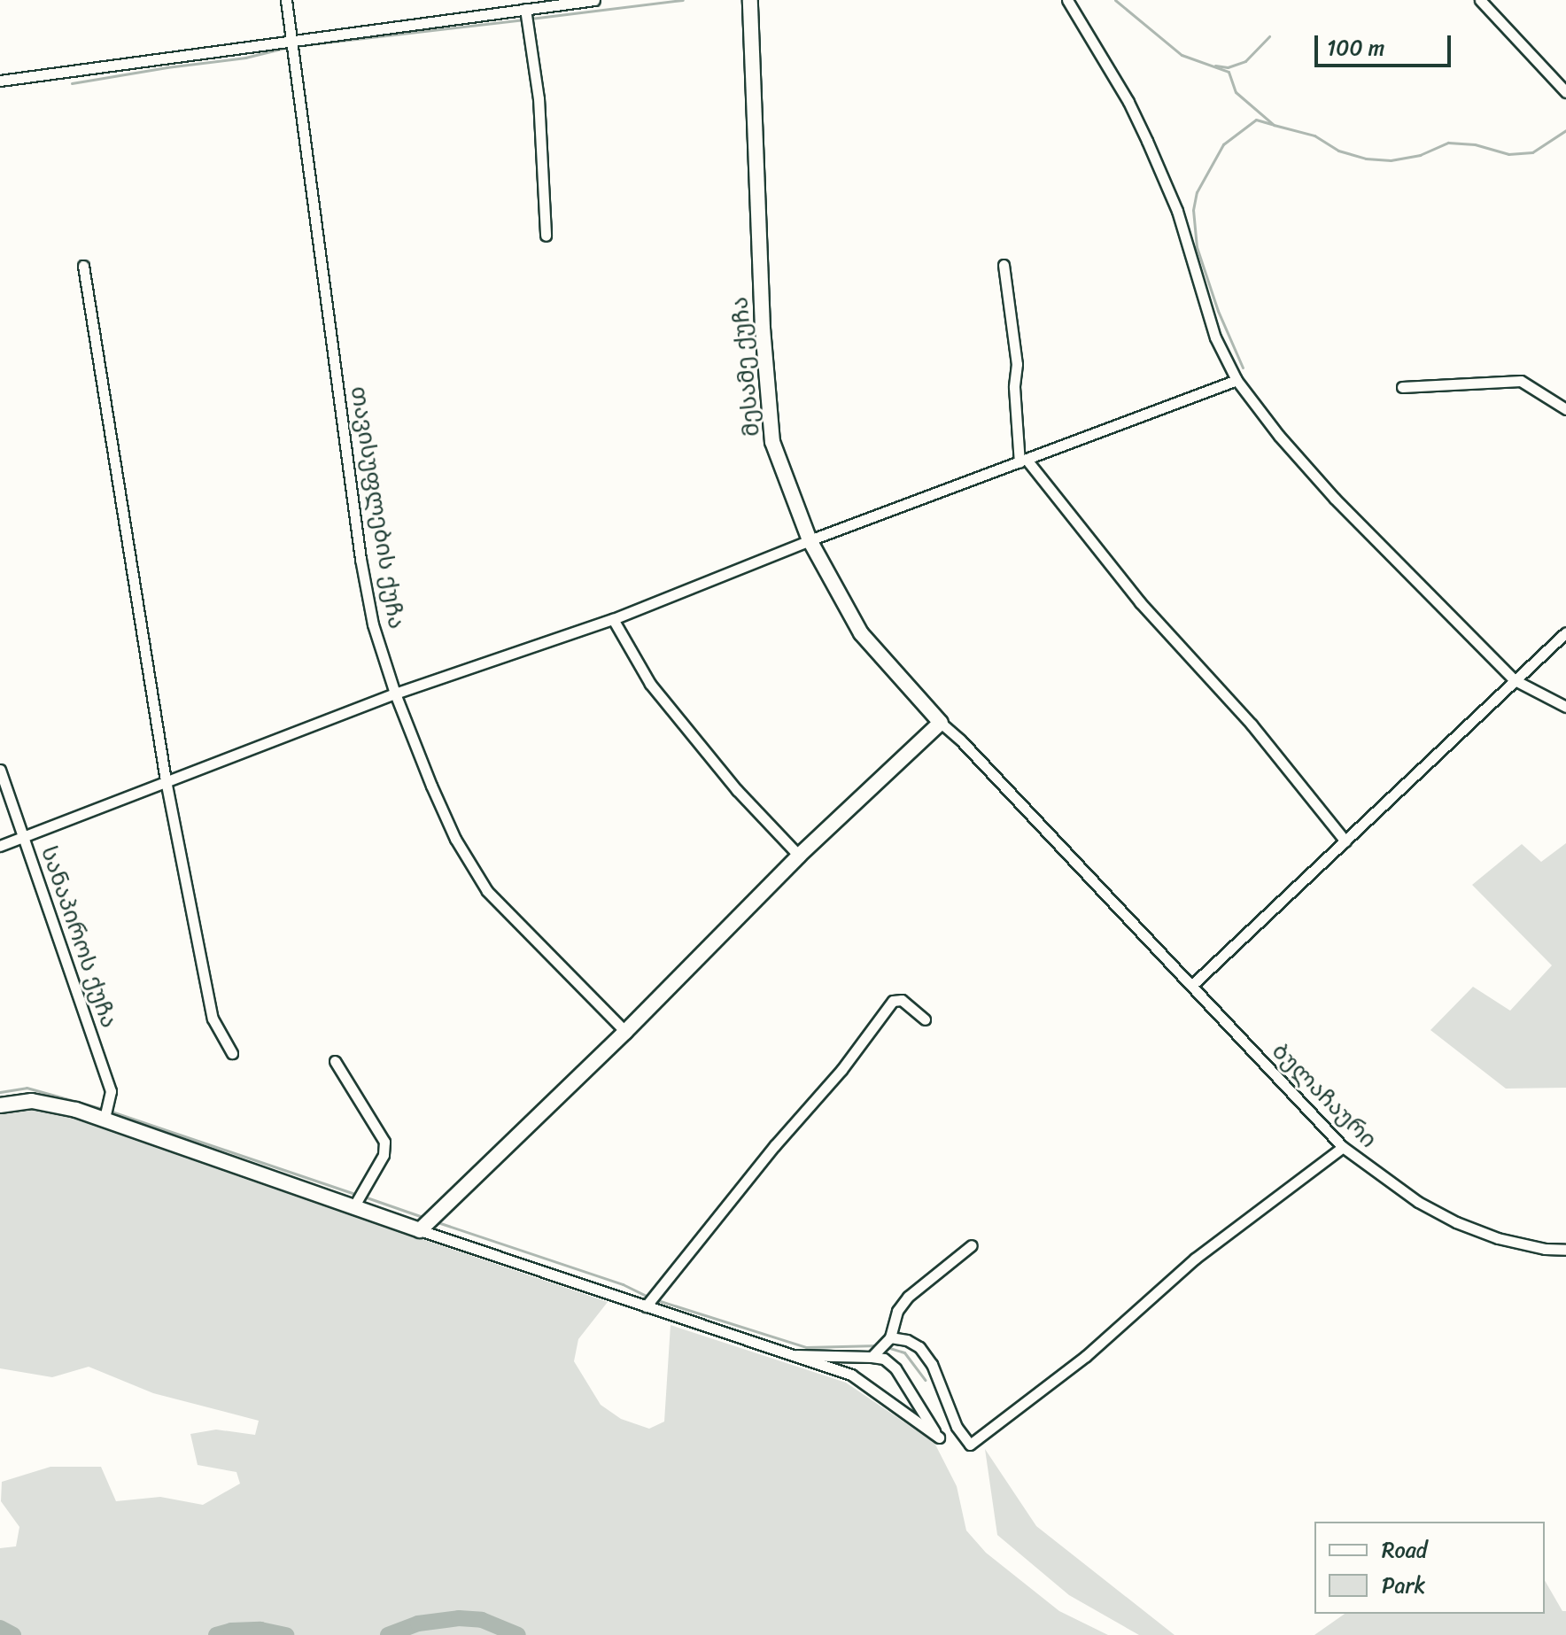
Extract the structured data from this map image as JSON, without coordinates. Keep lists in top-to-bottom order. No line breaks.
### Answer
{"streets":{"street":["მესამე ქუჩა","თავისუფლების ქუჩა","სანაპიროს ქუჩა","ბულაჩაური"]},"crossings":[["მესამე ქუჩა","ბულაჩაური"]],"legend":["Road","Park"],"scale_bar":"100 m"}
